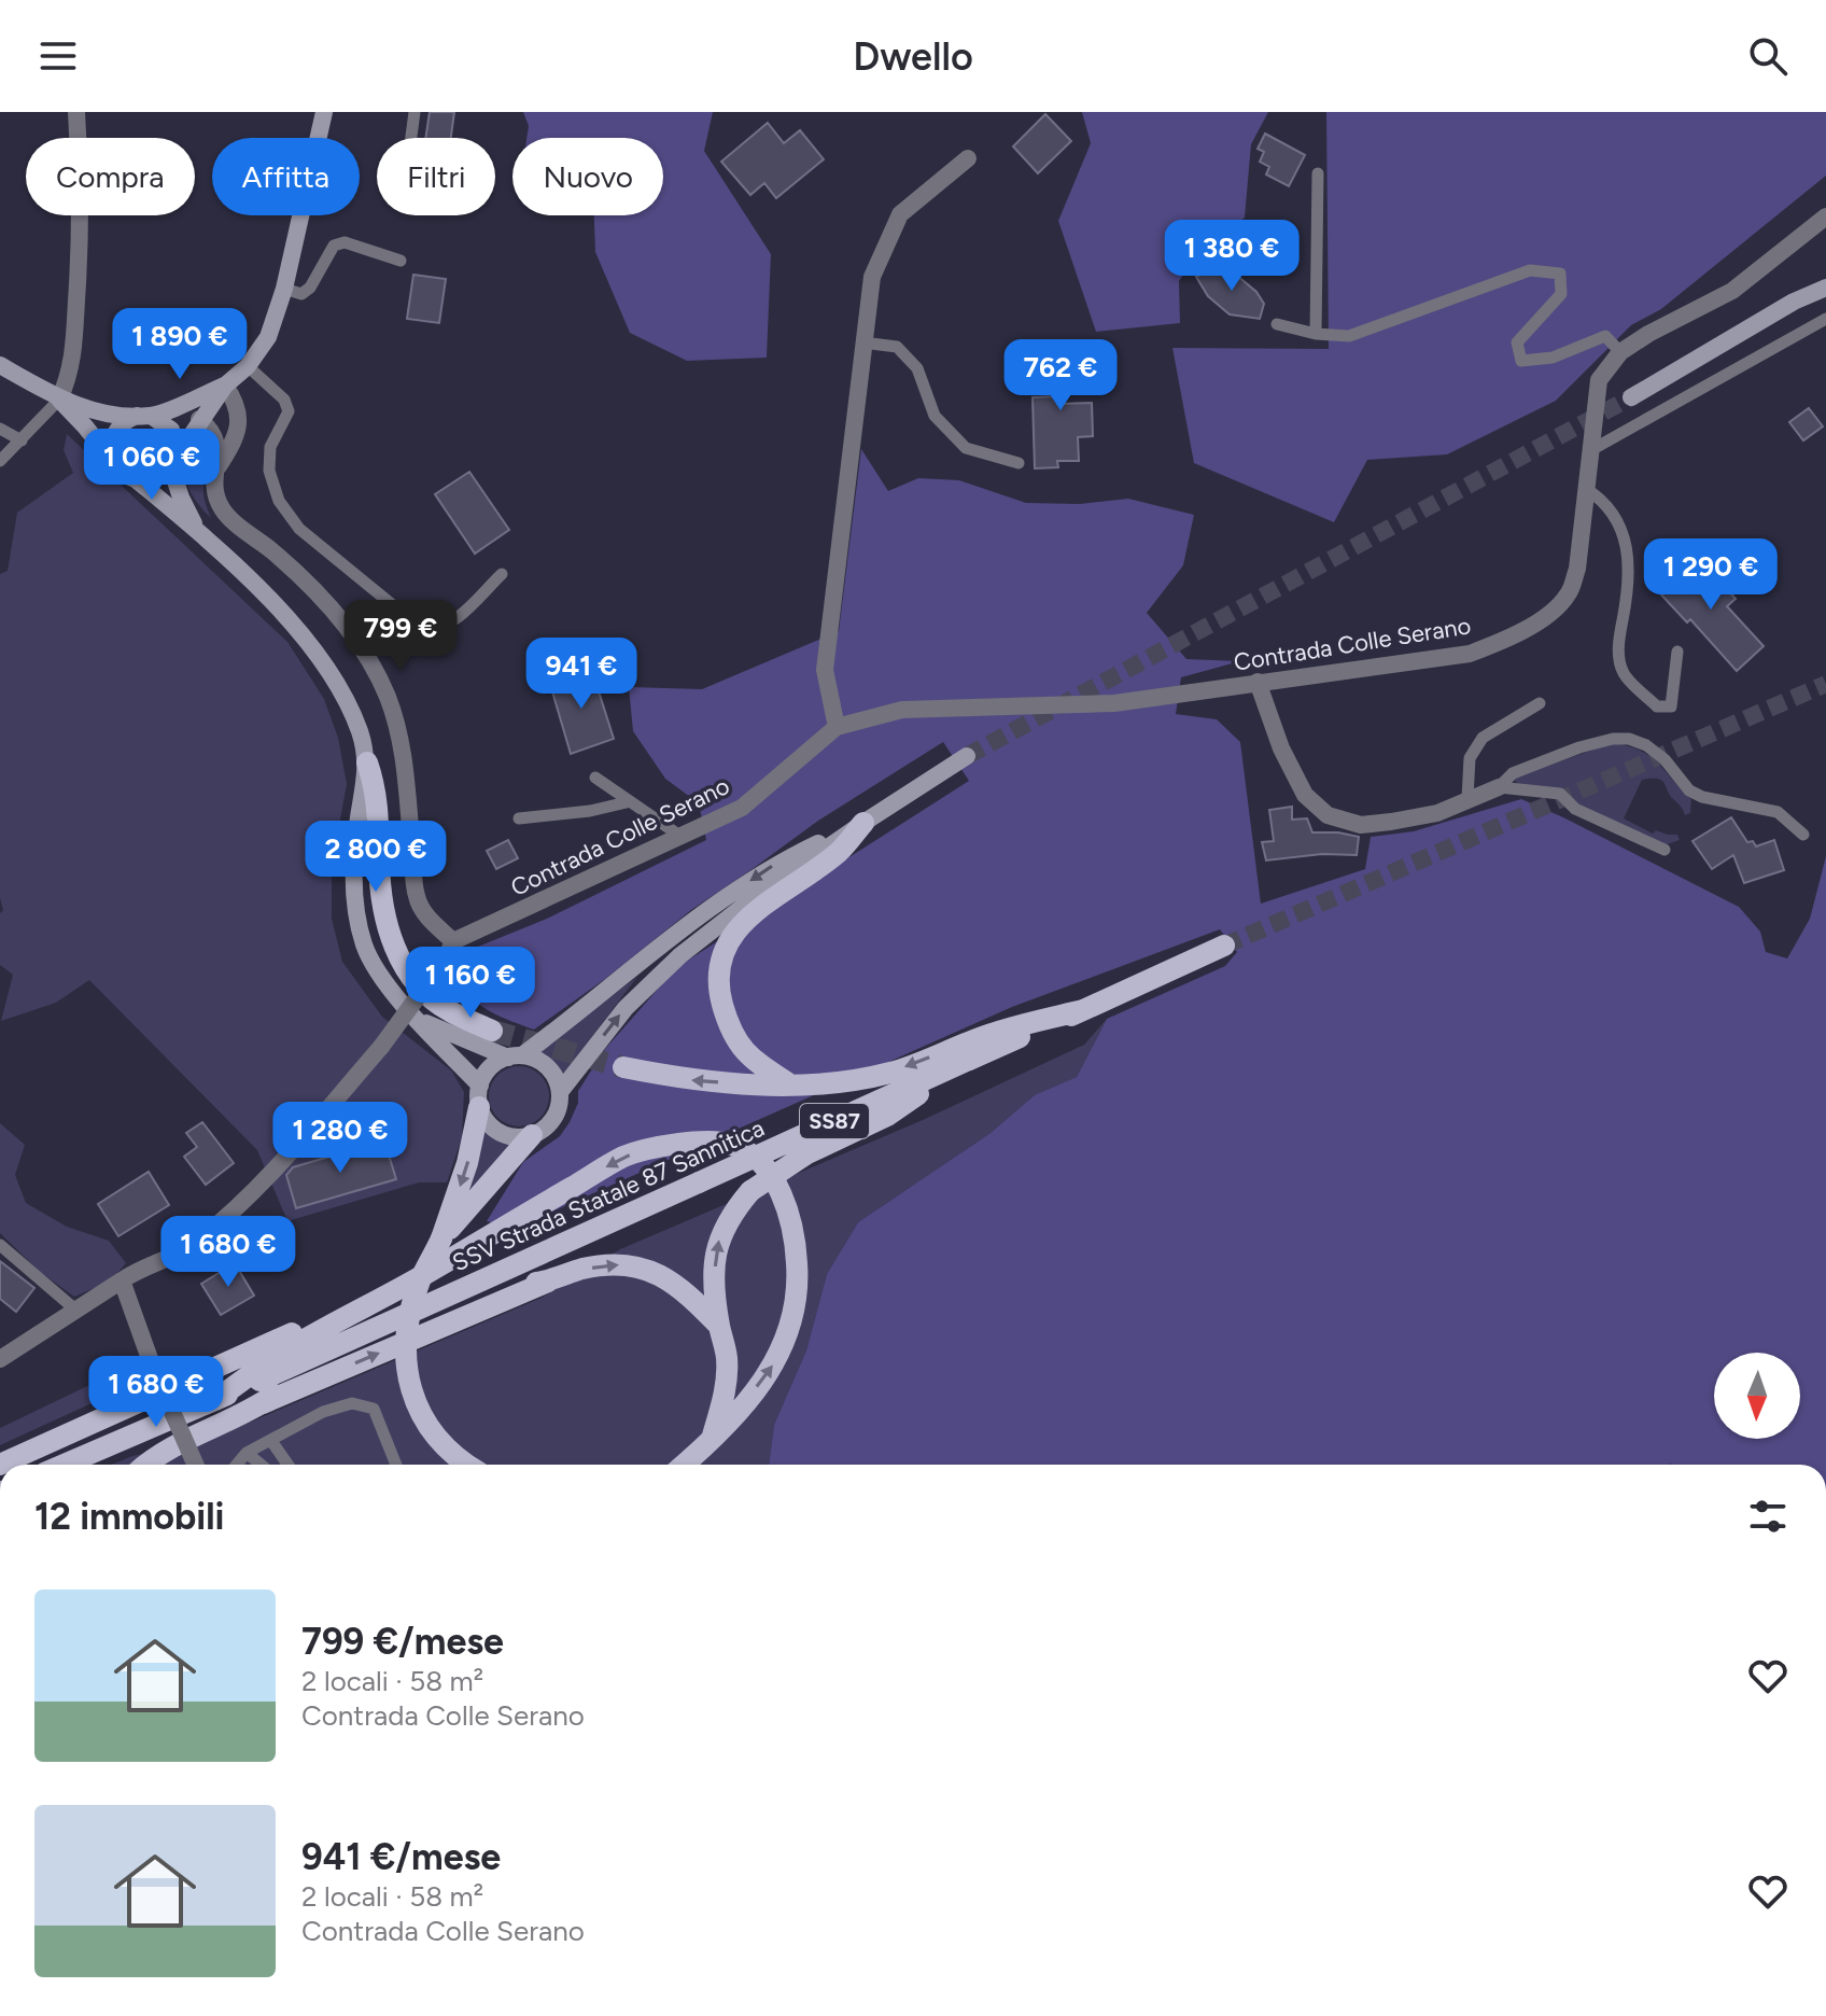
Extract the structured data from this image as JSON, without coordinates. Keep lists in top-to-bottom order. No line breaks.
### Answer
{"streets":{"main road":["SS87","SSV Strada Statale 87 Sannitica"],"street":["Contrada Colle Serano"]},"north":"bottom","page":{"header":"Dwello","chip":["Compra","Affitta","Filtri","Nuovo"],"price":["1 380 €","1 890 €","762 €","1 060 €","1 290 €","799 €","941 €","2 800 €","1 160 €","1 280 €","1 680 €","1 680 €"],"heading":"12 immobili","list":[{"name":"799 €/mese","note":"2 locali · 58 m² · Contrada Colle Serano"},{"name":"941 €/mese","note":"2 locali · 58 m² · Contrada Colle Serano"}]}}
